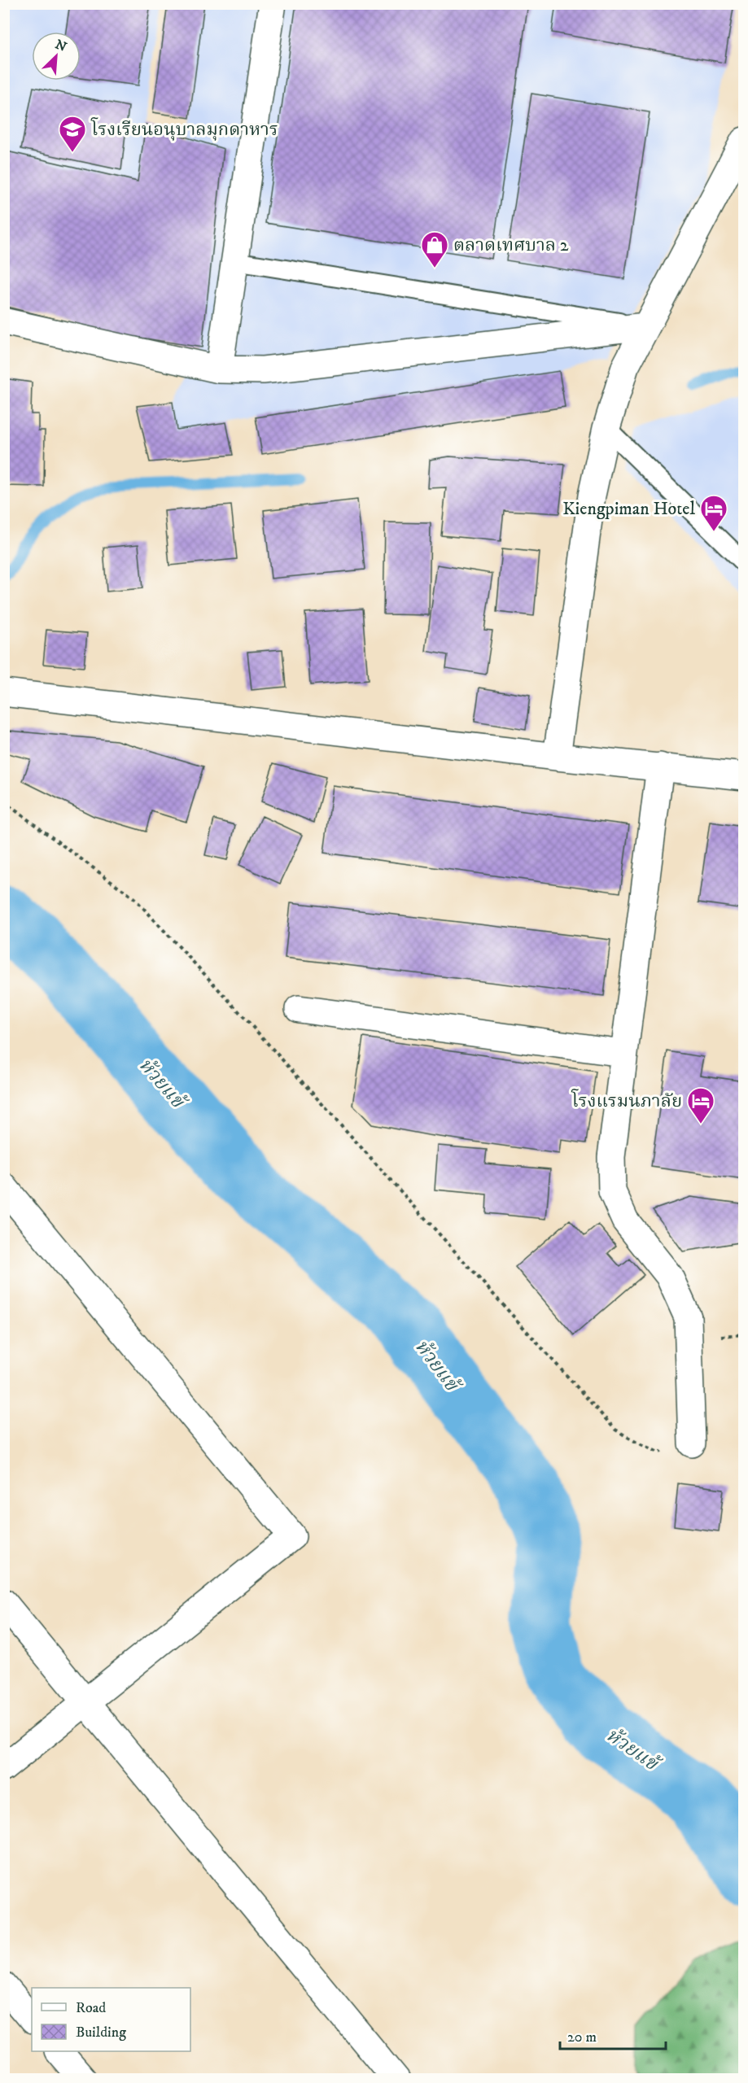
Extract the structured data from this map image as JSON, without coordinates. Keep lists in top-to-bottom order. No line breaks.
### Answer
{"water":["ห้วยแข้"],"places":{"school or university":["โรงเรียนอนุบาลมุกดาหาร"],"shop":["ตลาดเทศบาล 2"],"hotel":["Kiengpiman Hotel","โรงแรมนภาลัย"]},"legend":["Road","Building"],"scale_bar":"20 m","north":"top right"}
